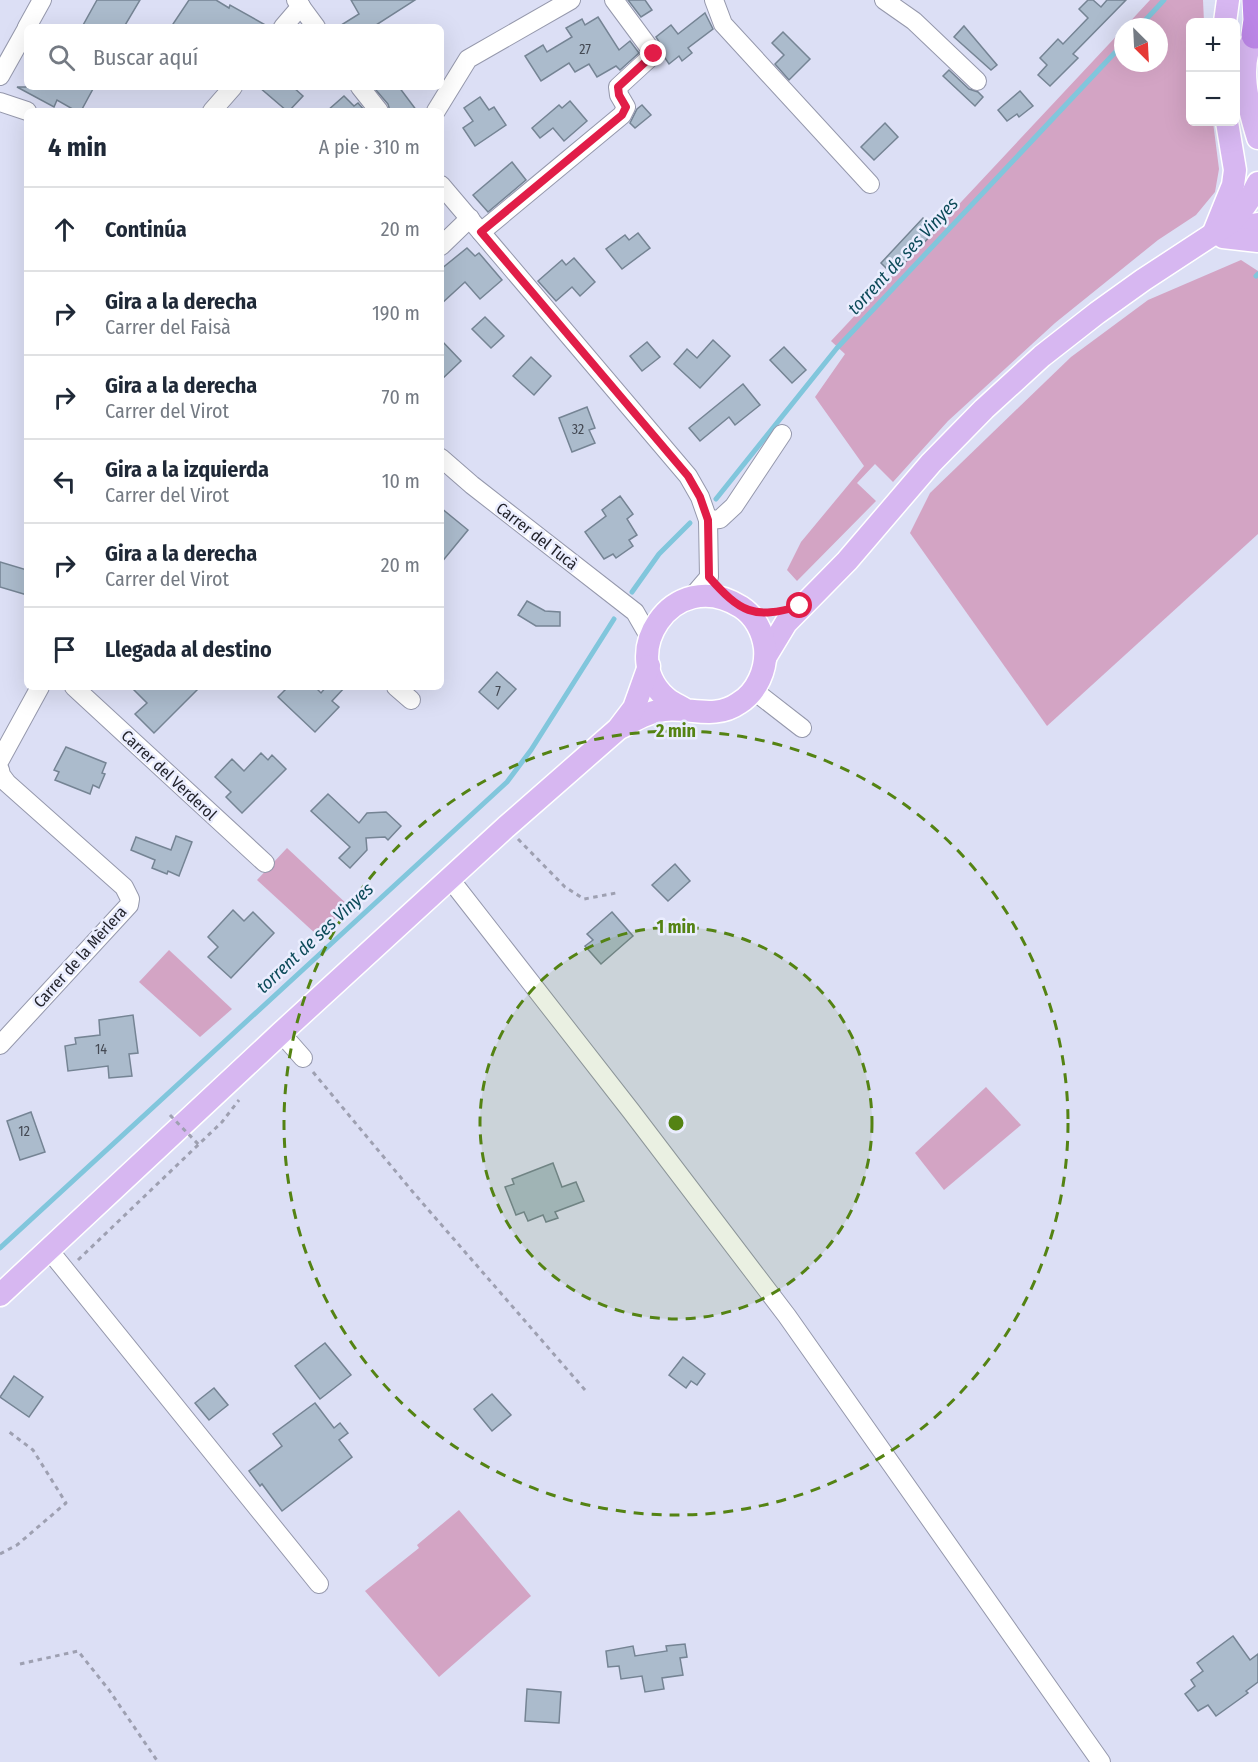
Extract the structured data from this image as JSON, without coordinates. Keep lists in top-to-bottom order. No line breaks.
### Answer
{"streets":{"street":["Carrer del Tucà","Carrer del Verderol","Carrer de la Mèrlera"]},"water":["torrent de ses Vinyes"],"house_numbers":["27","32","7","14","12"],"north":"bottom right","page":{"map_buttons":["+","−"],"search":"Buscar aquí","heading":["4 min","A pie · 310 m"],"list":[["Continúa","20 m"],["Gira a la derecha","Carrer del Faisà","190 m"],["Gira a la derecha","Carrer del Virot","70 m"],["Gira a la izquierda","Carrer del Virot","10 m"],["Gira a la derecha","Carrer del Virot","20 m"],"Llegada al destino"]},"rings":["2 min","1 min"]}
